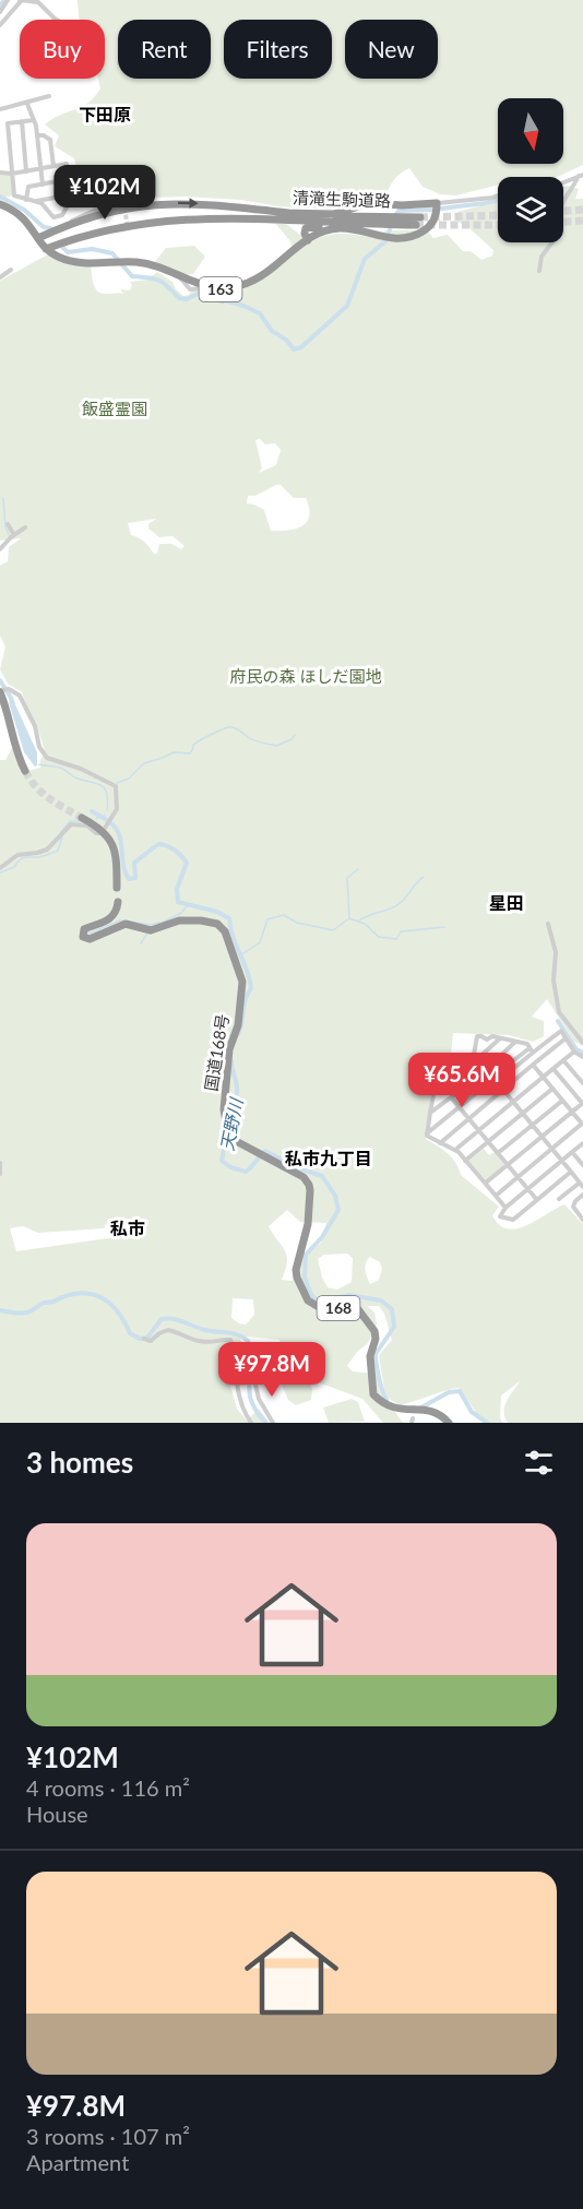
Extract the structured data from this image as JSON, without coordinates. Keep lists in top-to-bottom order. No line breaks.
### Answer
{"streets":{"highway":["清滝生駒道路","163","国道168号","168"]},"crossings":[["清滝生駒道路","163"]],"districts":["下田原","星田","私市九丁目","私市"],"water":["天野川"],"parks":["飯盛霊園","府民の森 ほしだ園地"],"north":"bottom","page":{"chip":["Buy","Rent","Filters","New"],"price":["¥102M","¥65.6M","¥97.8M"],"heading":"3 homes","list":[{"name":"¥102M","note":"4 rooms · 116 m² · House"},{"name":"¥97.8M","note":"3 rooms · 107 m² · Apartment"}]}}
